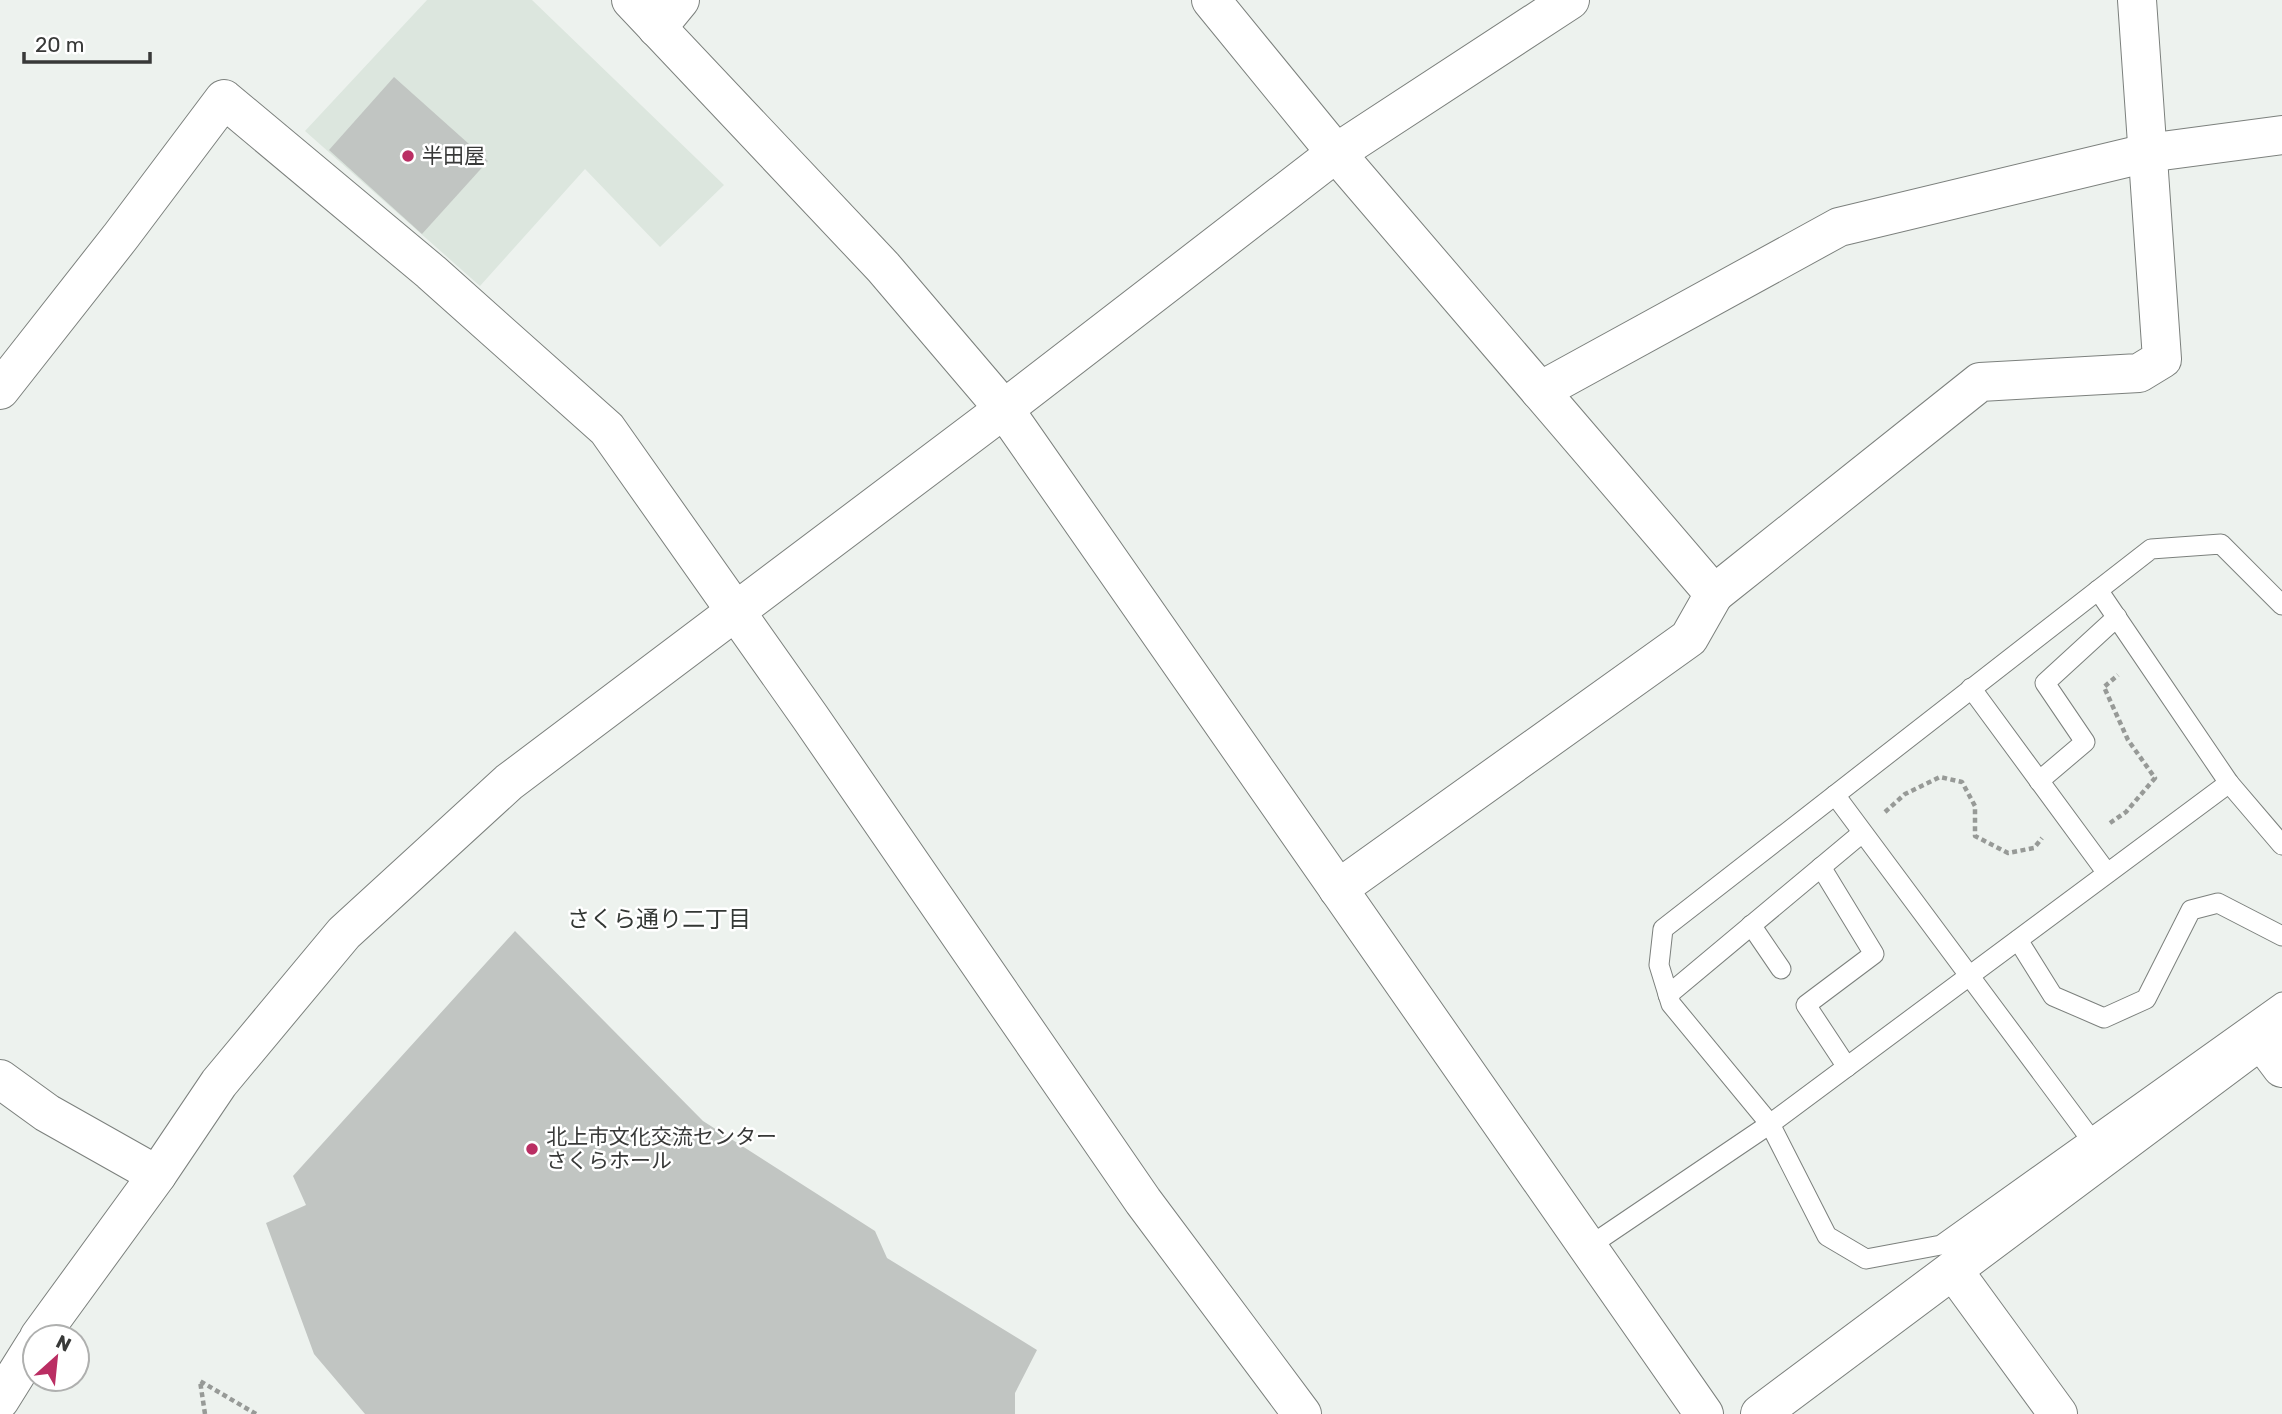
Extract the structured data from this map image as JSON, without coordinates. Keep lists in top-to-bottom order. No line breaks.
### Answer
{"districts":["さくら通り二丁目"],"places":["半田屋","北上市文化交流センター さくらホール"],"scale_bar":"20 m","north":"top right"}
